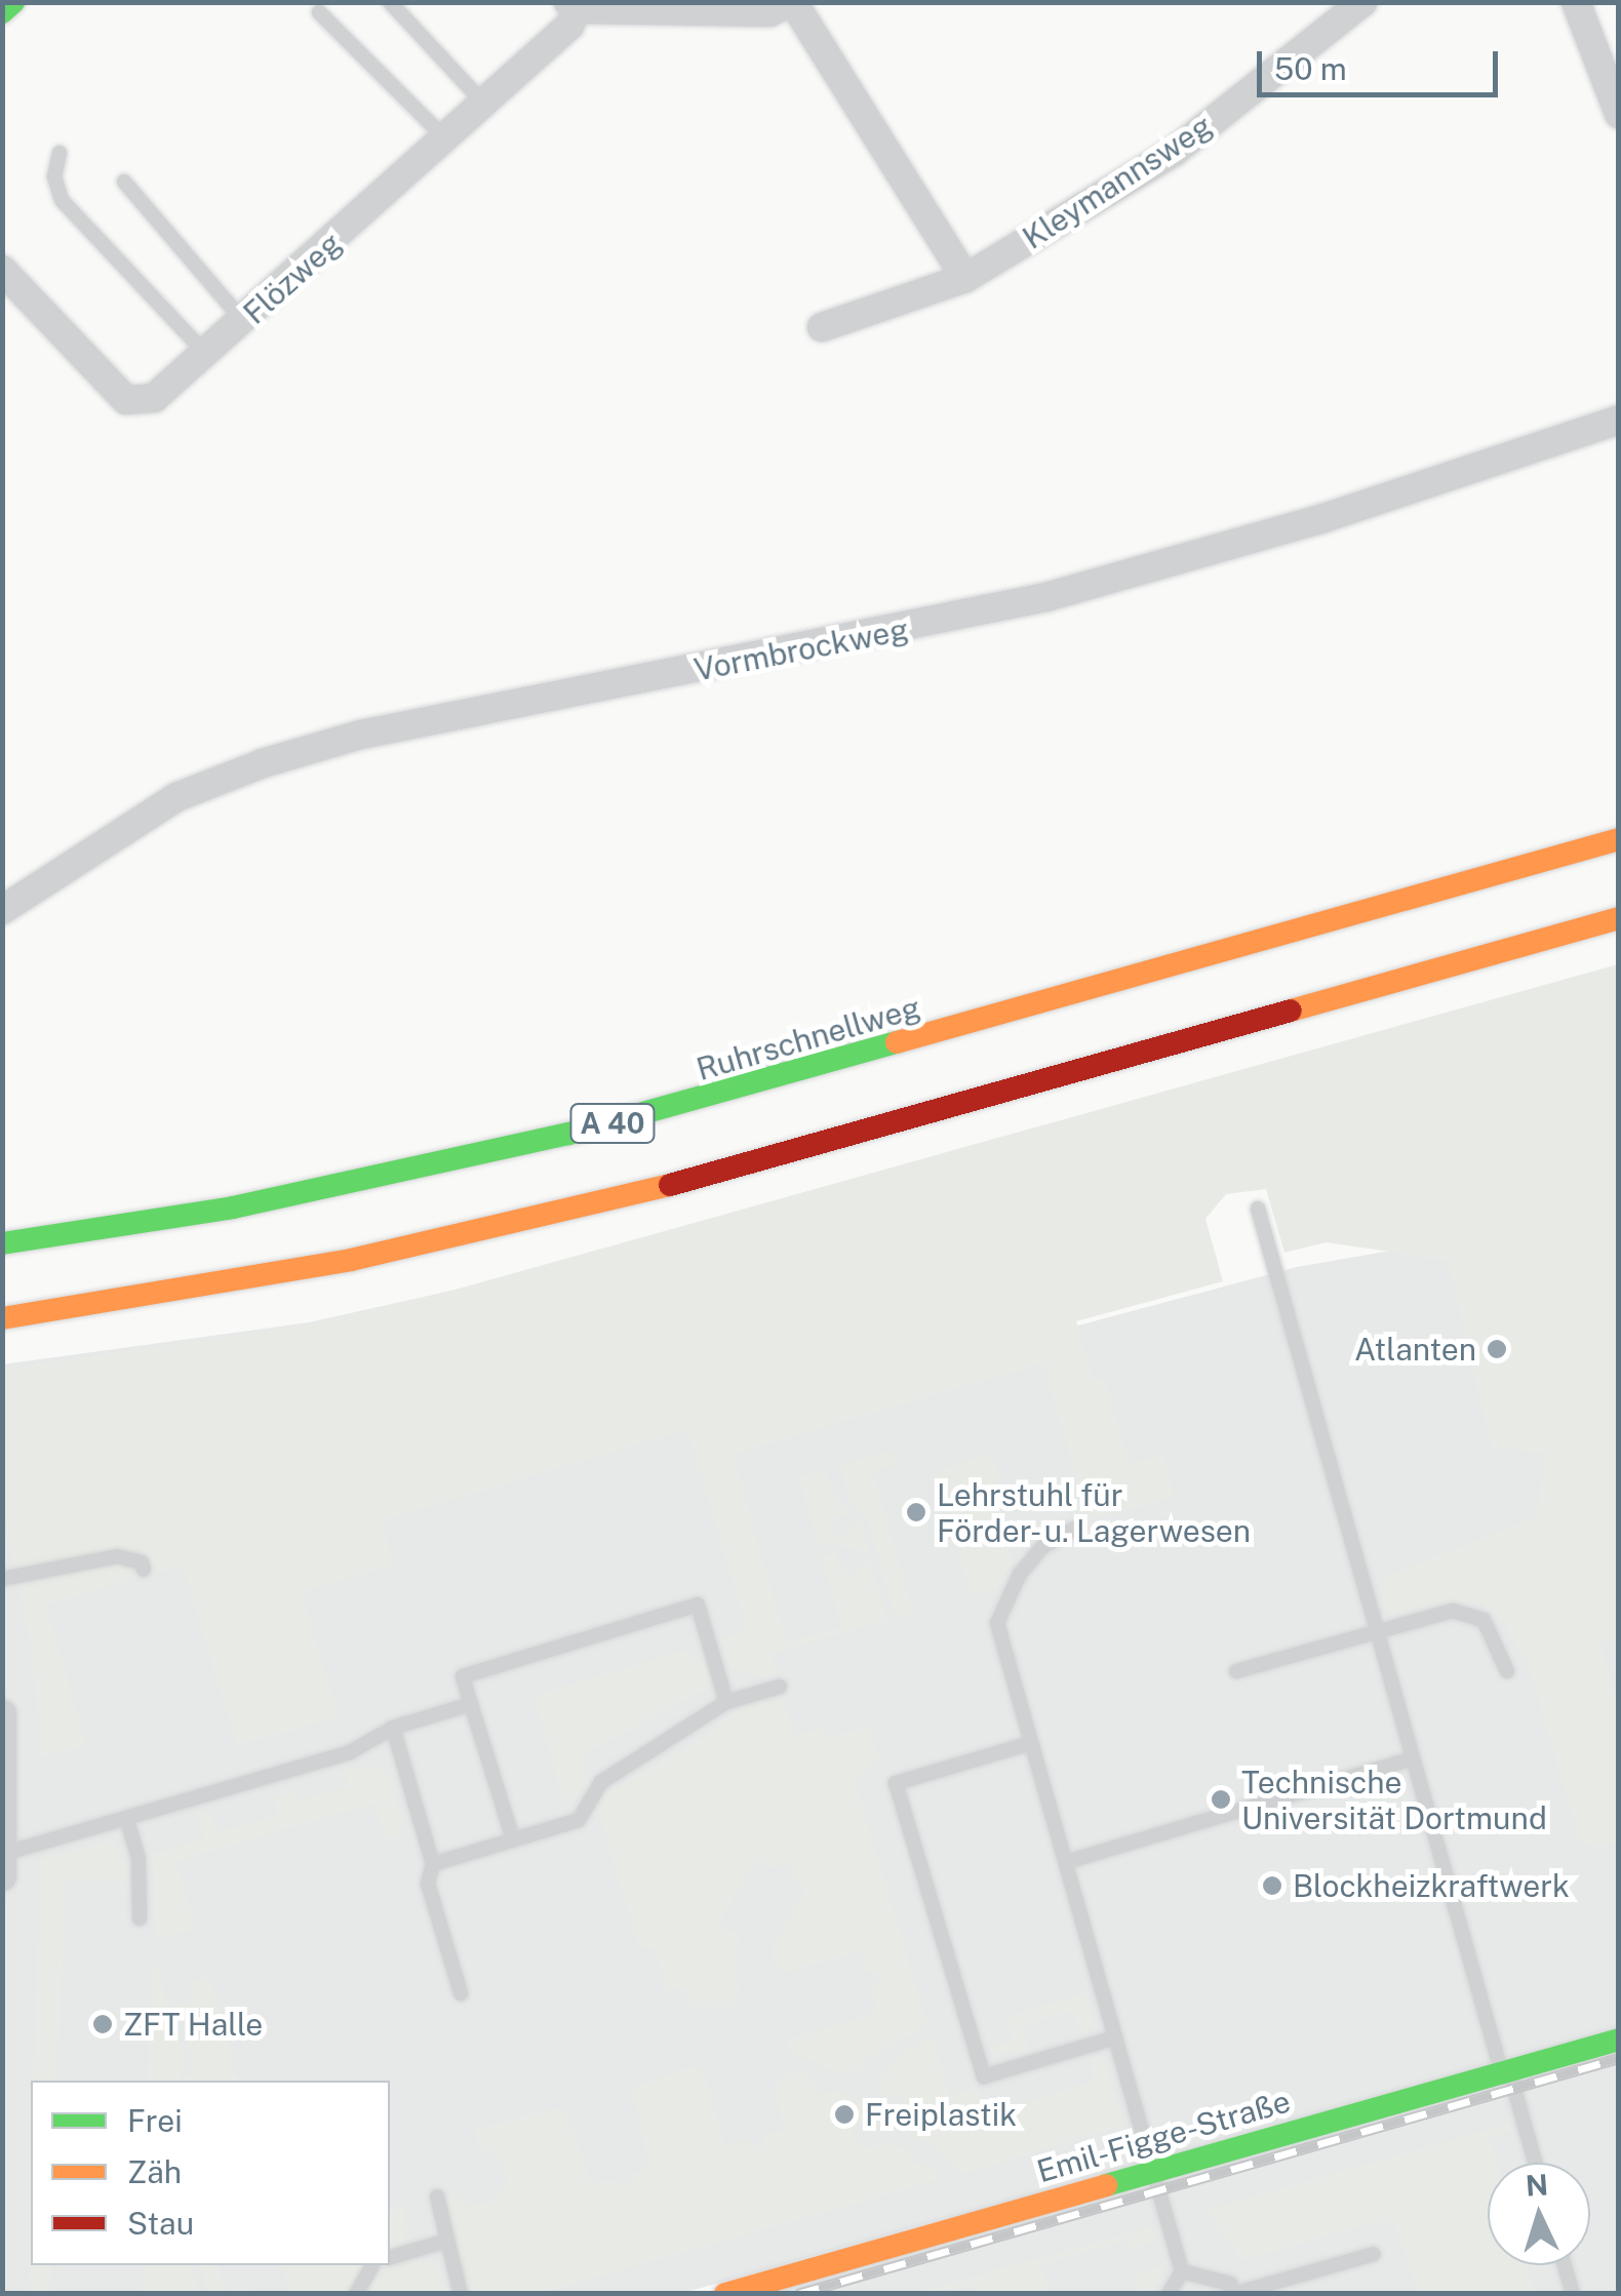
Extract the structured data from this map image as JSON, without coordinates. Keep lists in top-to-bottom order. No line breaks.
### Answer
{"streets":{"main road":["Ruhrschnellweg","A 40","Emil-Figge-Straße"],"street":["Kleymannsweg","Flözweg","Vormbrockweg"]},"places":["Atlanten","Lehrstuhl für Förder- u. Lagerwesen","Technische Universität Dortmund","Blockheizkraftwerk","ZFT Halle","Freiplastik"],"legend":["Frei","Zäh","Stau"],"scale_bar":"50 m","north":"top"}
